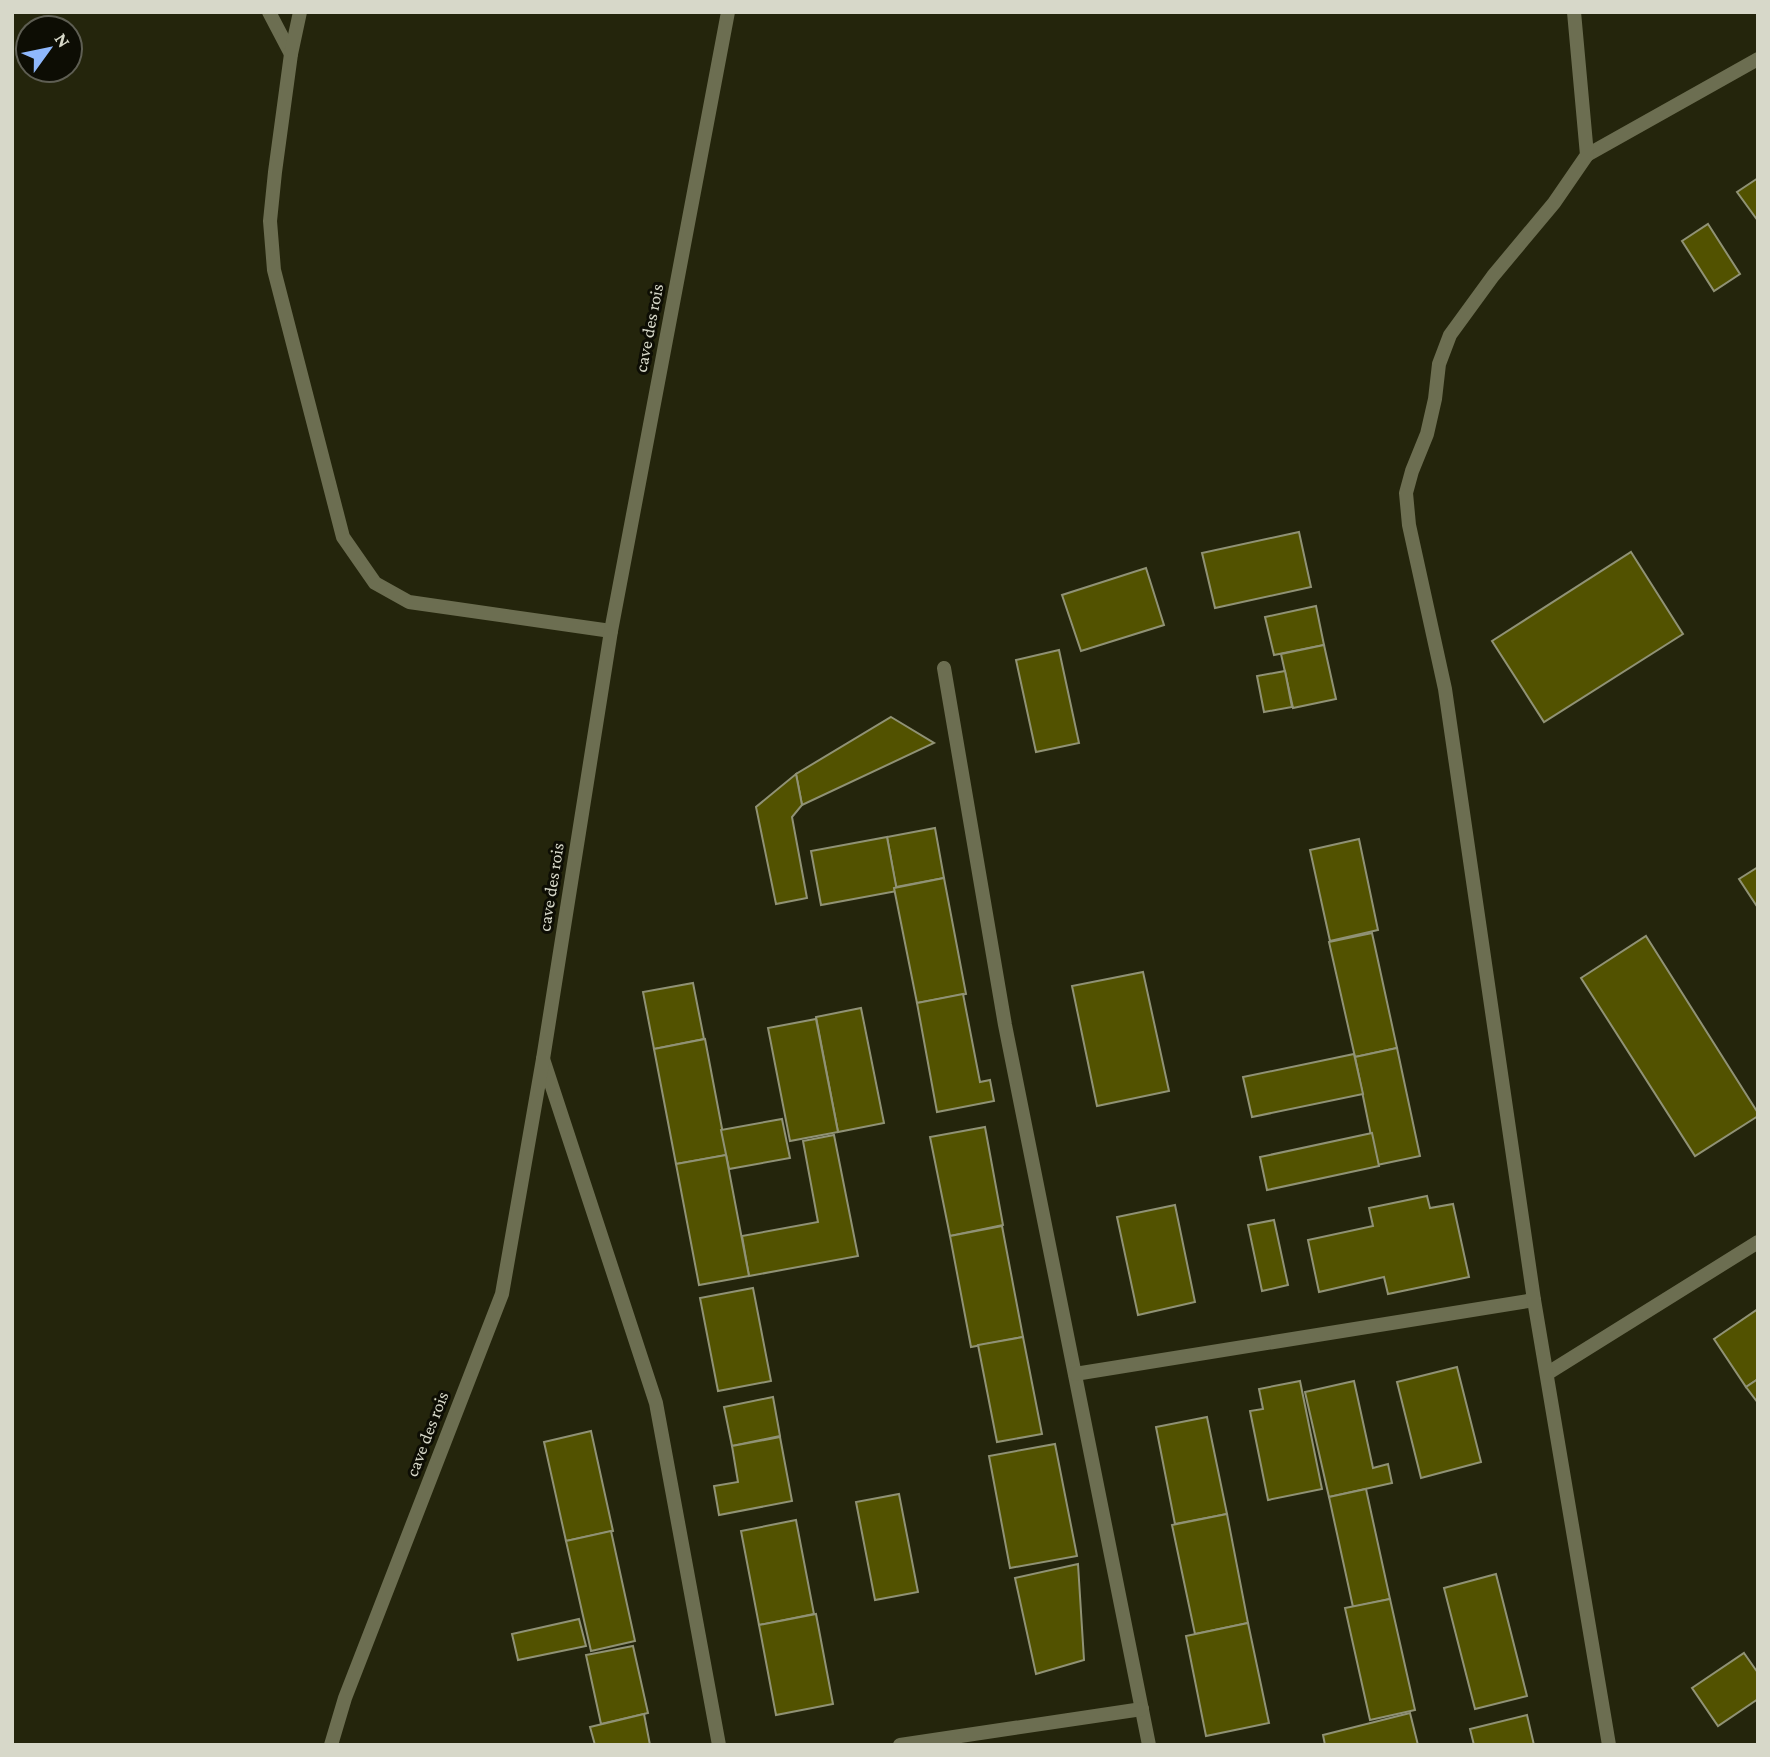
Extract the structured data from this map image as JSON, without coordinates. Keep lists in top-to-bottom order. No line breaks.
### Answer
{"streets":{"street":["cave des rois"]},"north":"top right"}
